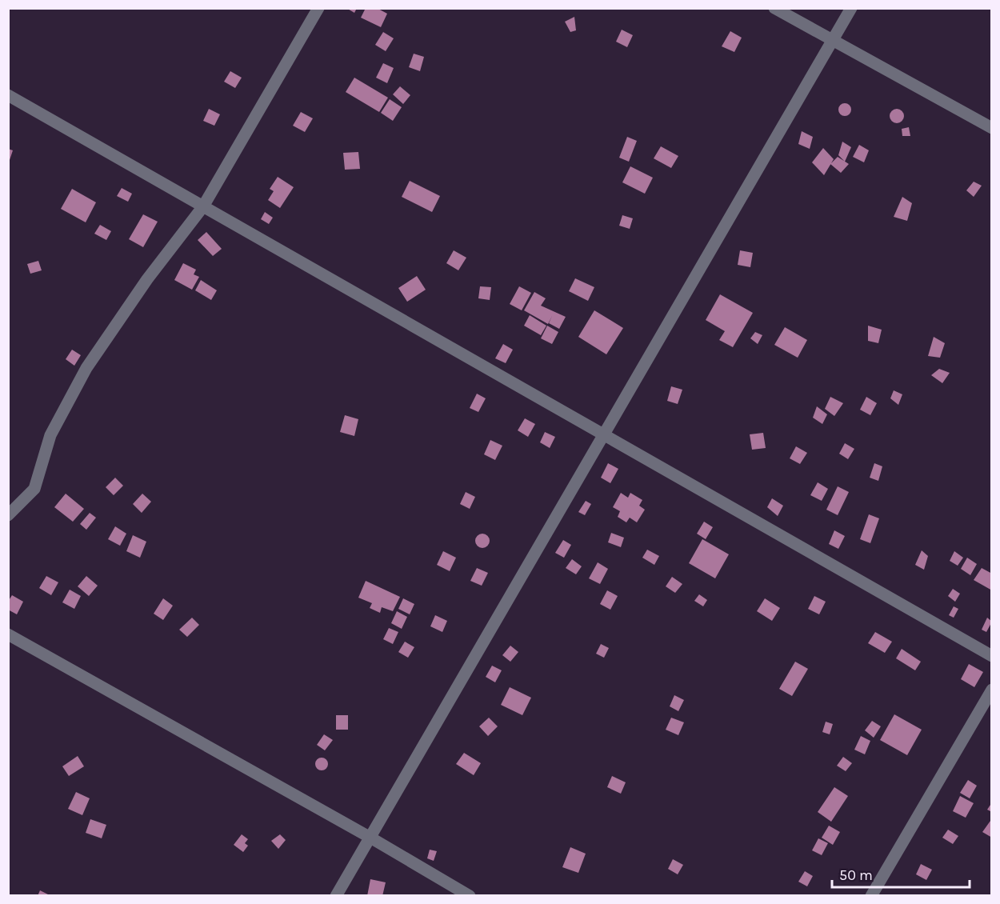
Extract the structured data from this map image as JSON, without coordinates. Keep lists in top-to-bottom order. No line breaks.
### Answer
{"scale_bar":"50 m"}
